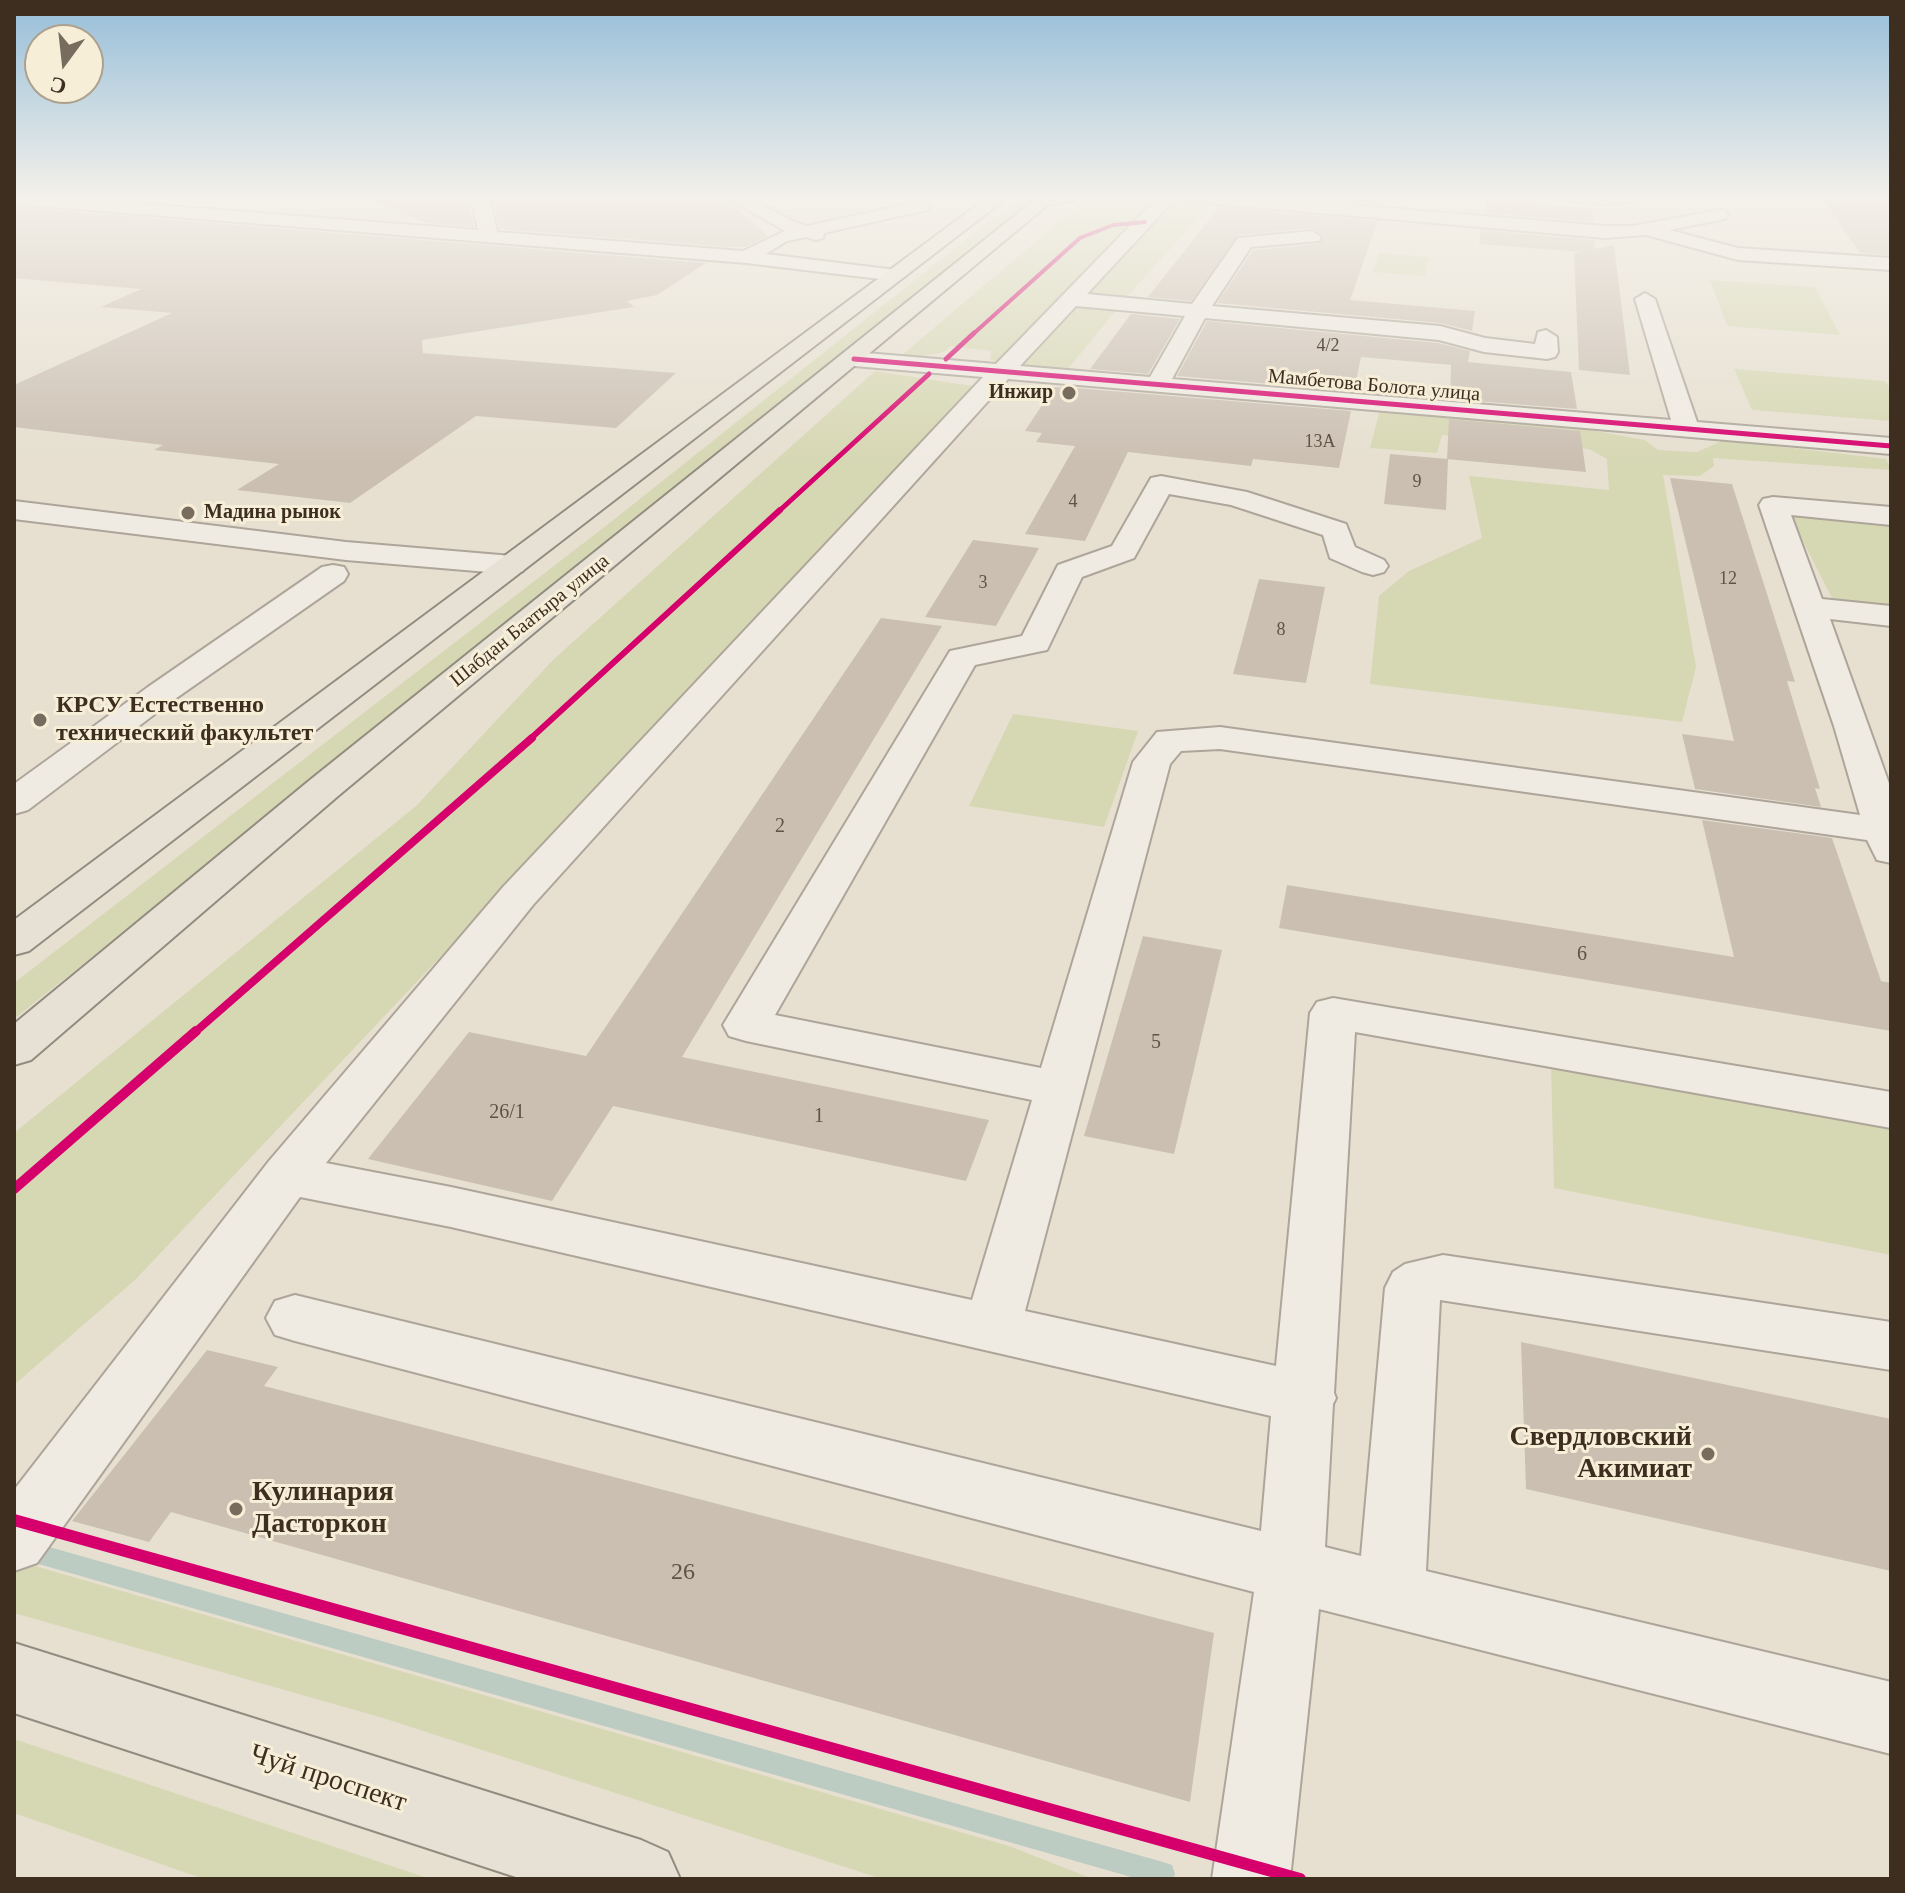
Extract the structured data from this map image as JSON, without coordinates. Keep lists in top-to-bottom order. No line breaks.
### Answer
{"streets":{"main road":["Шабдан Баатыра улица","Чуй проспект"],"street":["Мамбетова Болота улица"]},"crossings":[["Мамбетова Болота улица","Шабдан Баатыра улица"]],"places":["Инжир","Мадина рынок","КРСУ Естественно технический факультет","Свердловский Акимиат","Кулинария Дасторкон"],"house_numbers":["4/2","13А","9","4","12","3","8","2","6","5","26/1","1","26"],"north":"bottom"}
